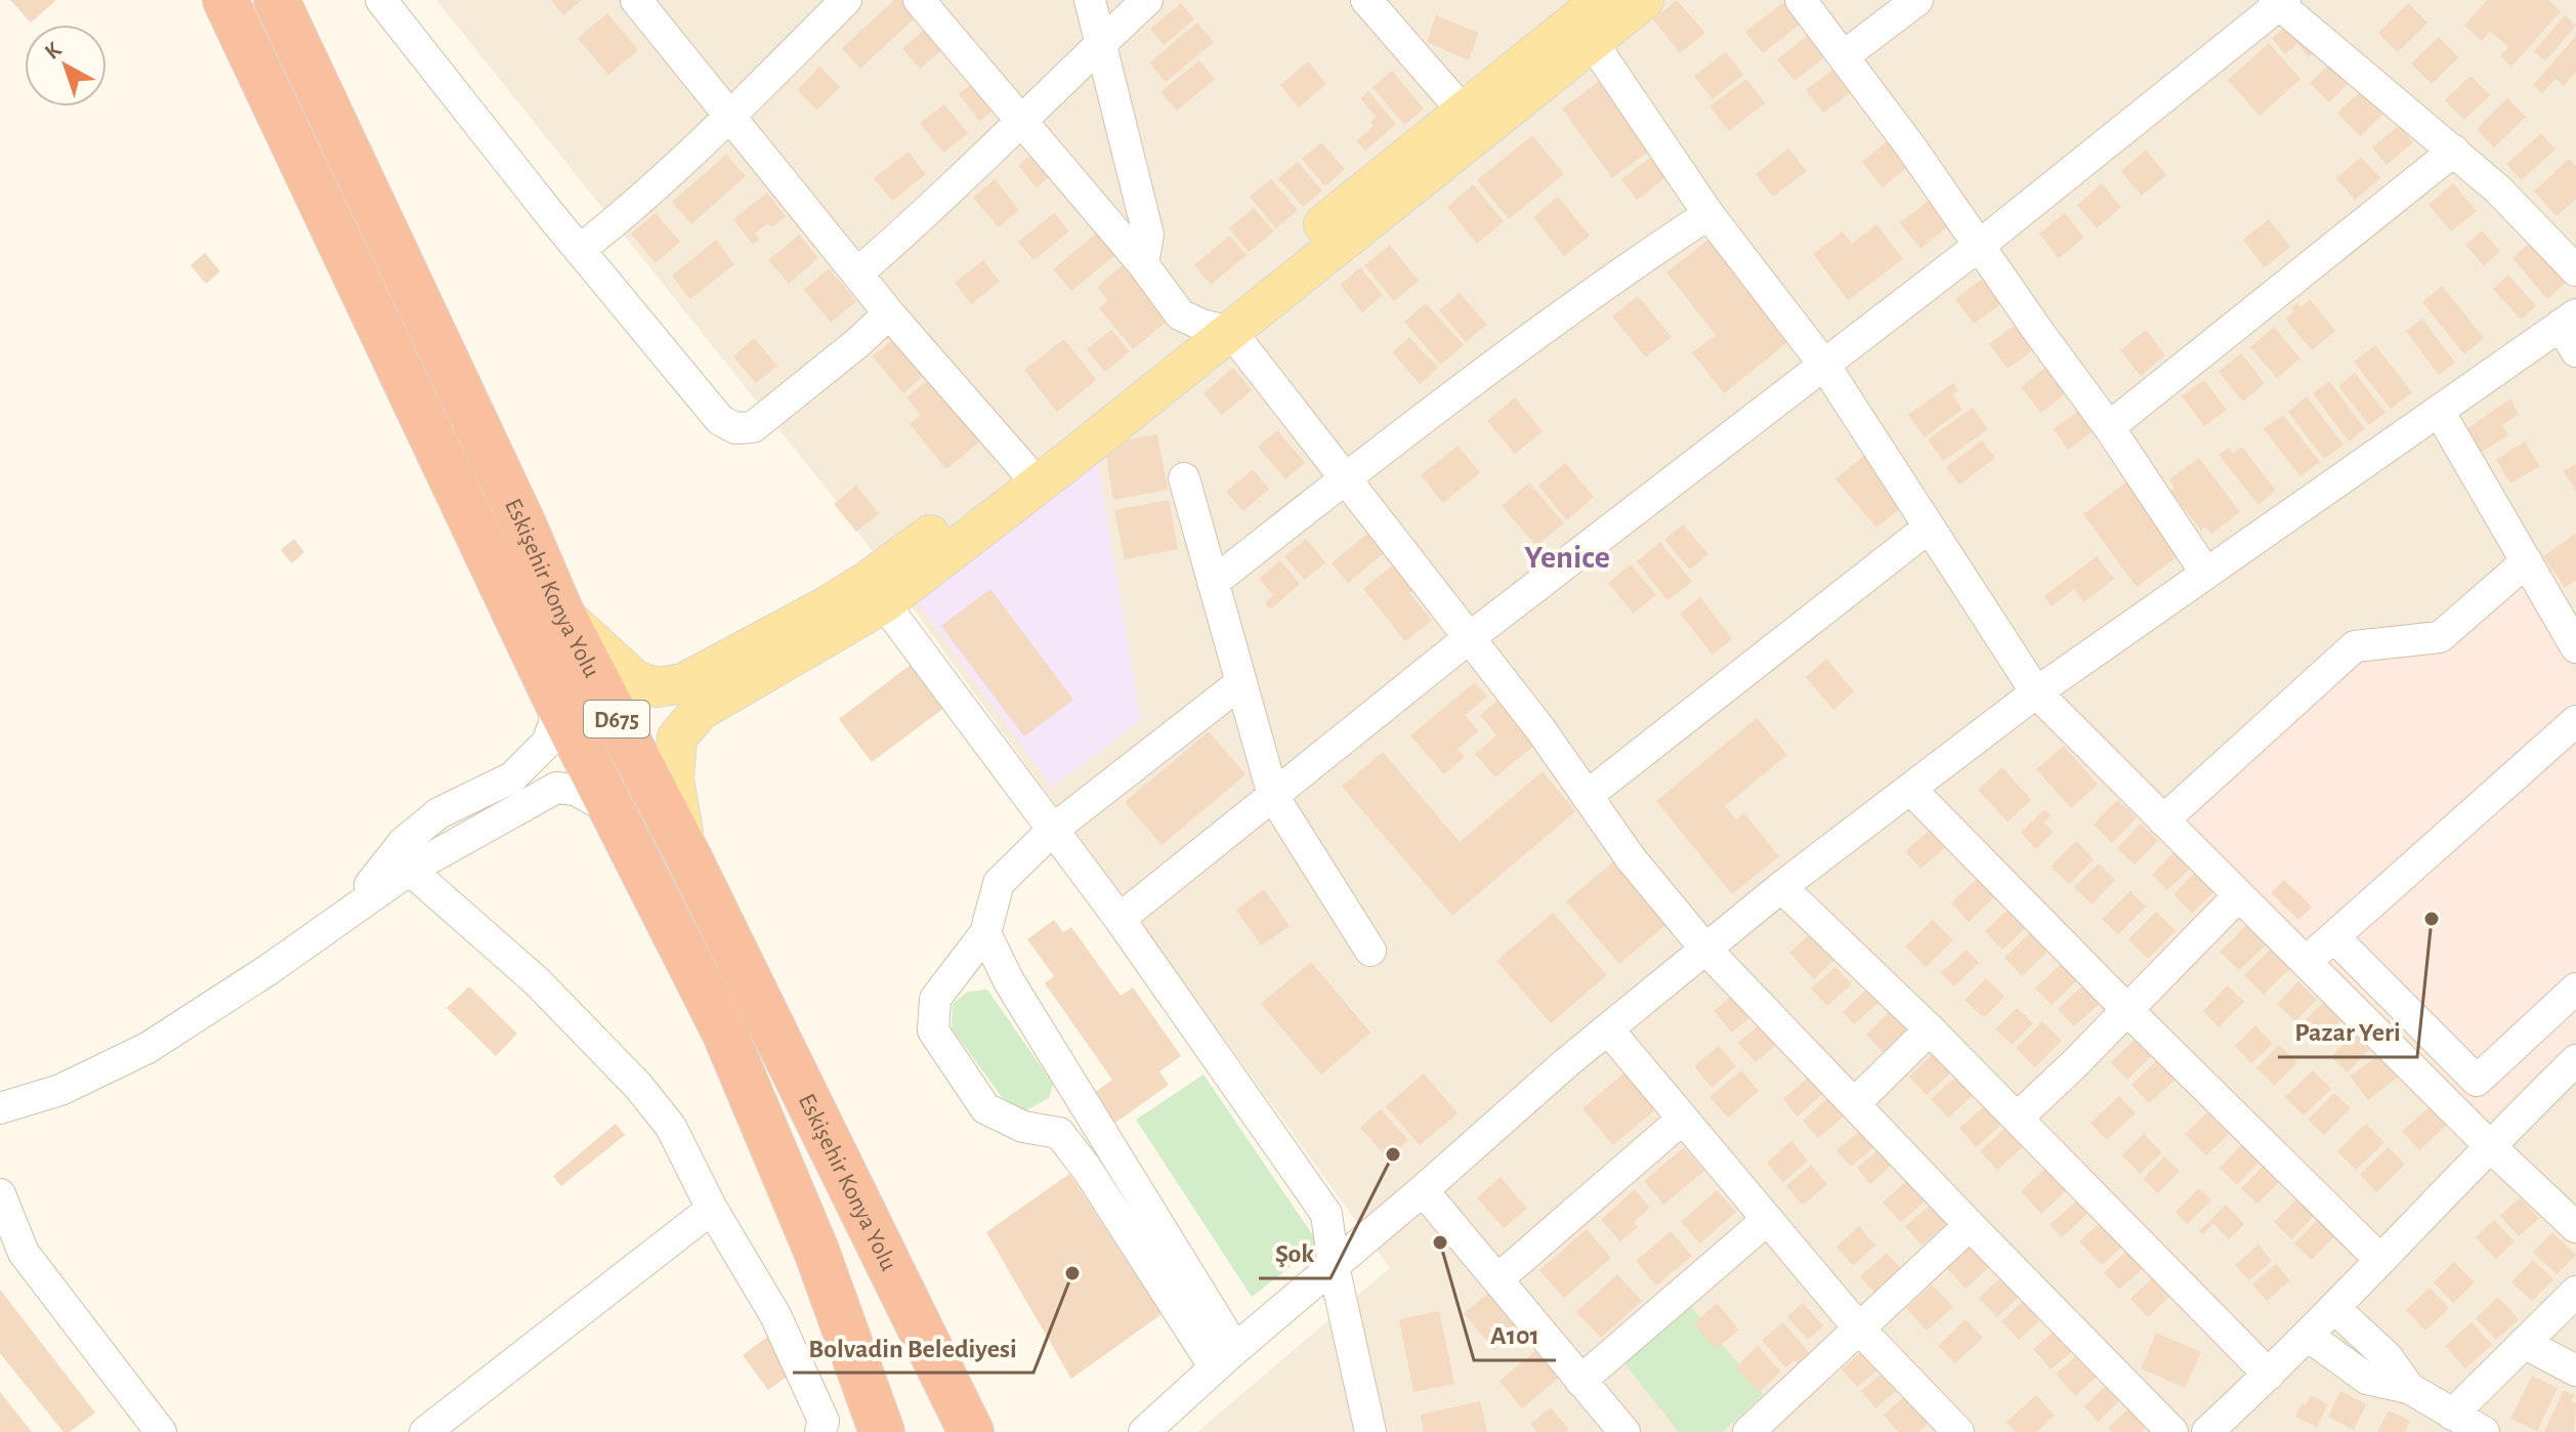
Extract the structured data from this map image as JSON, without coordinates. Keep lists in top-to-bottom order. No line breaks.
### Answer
{"streets":{"highway":["Eskişehir Konya Yolu","D675"]},"districts":["Yenice"],"places":["Pazar Yeri","Şok","A101","Bolvadin Belediyesi"],"north":"top left"}
